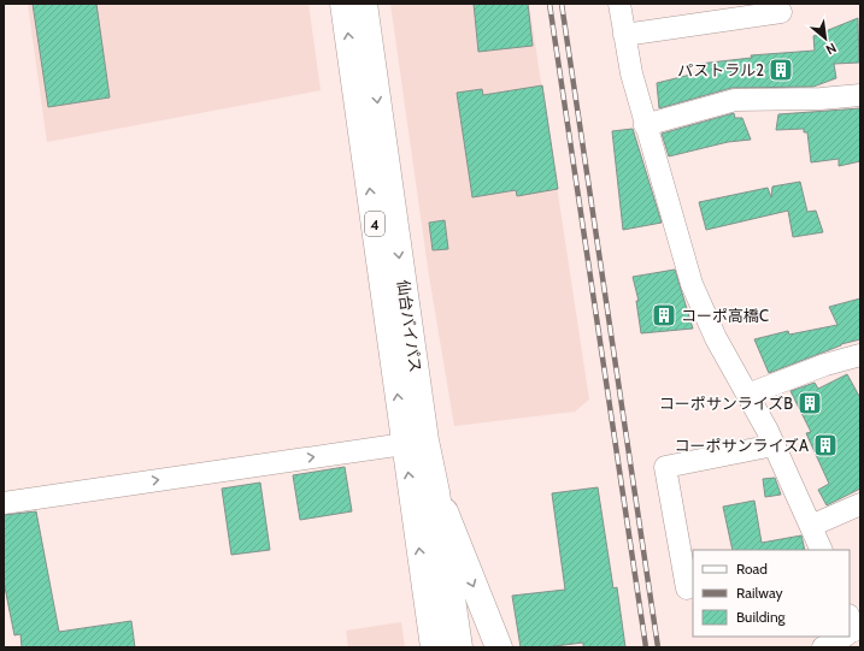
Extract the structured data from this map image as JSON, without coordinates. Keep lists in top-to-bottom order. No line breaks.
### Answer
{"streets":{"main road":["4","仙台バイパス"]},"places":{"building":["パストラル2","コーポ高橋C","コーポサンライズB","コーポサンライズA"]},"legend":["Road","Railway","Building"],"north":"bottom right"}
